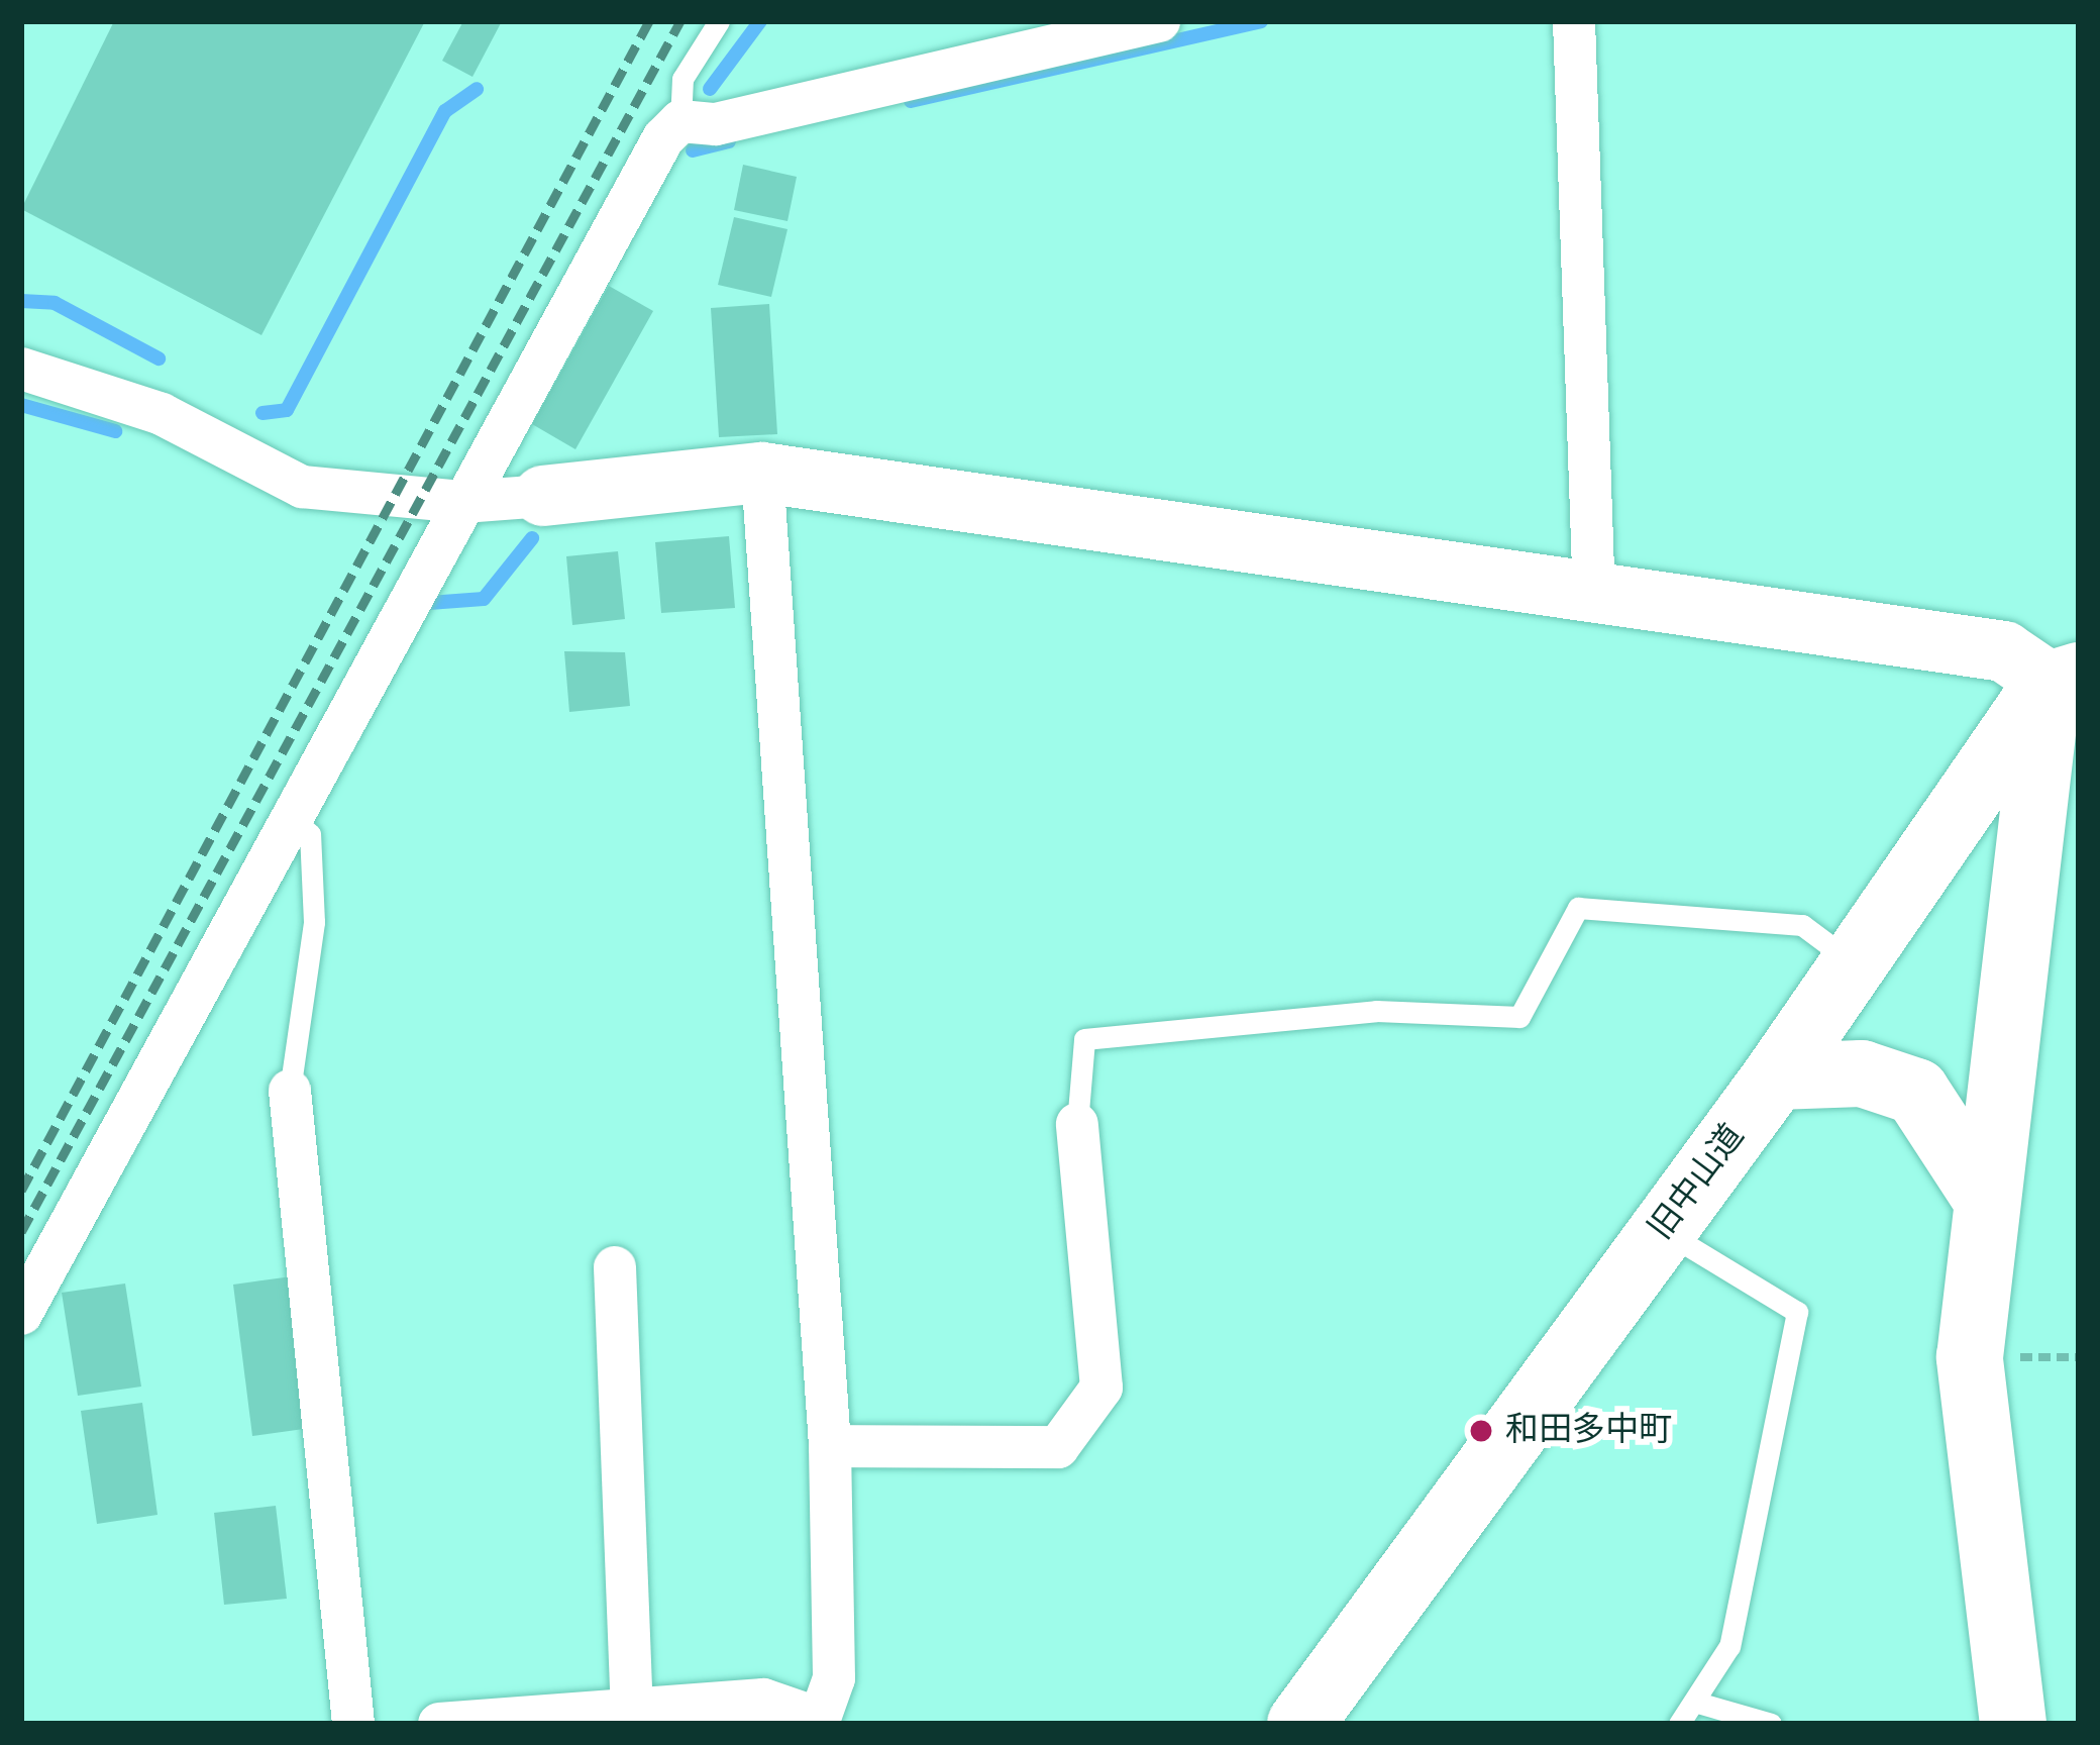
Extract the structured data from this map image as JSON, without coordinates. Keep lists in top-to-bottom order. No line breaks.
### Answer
{"streets":{"main road":["旧中山道"]},"places":["和田多中町"]}
